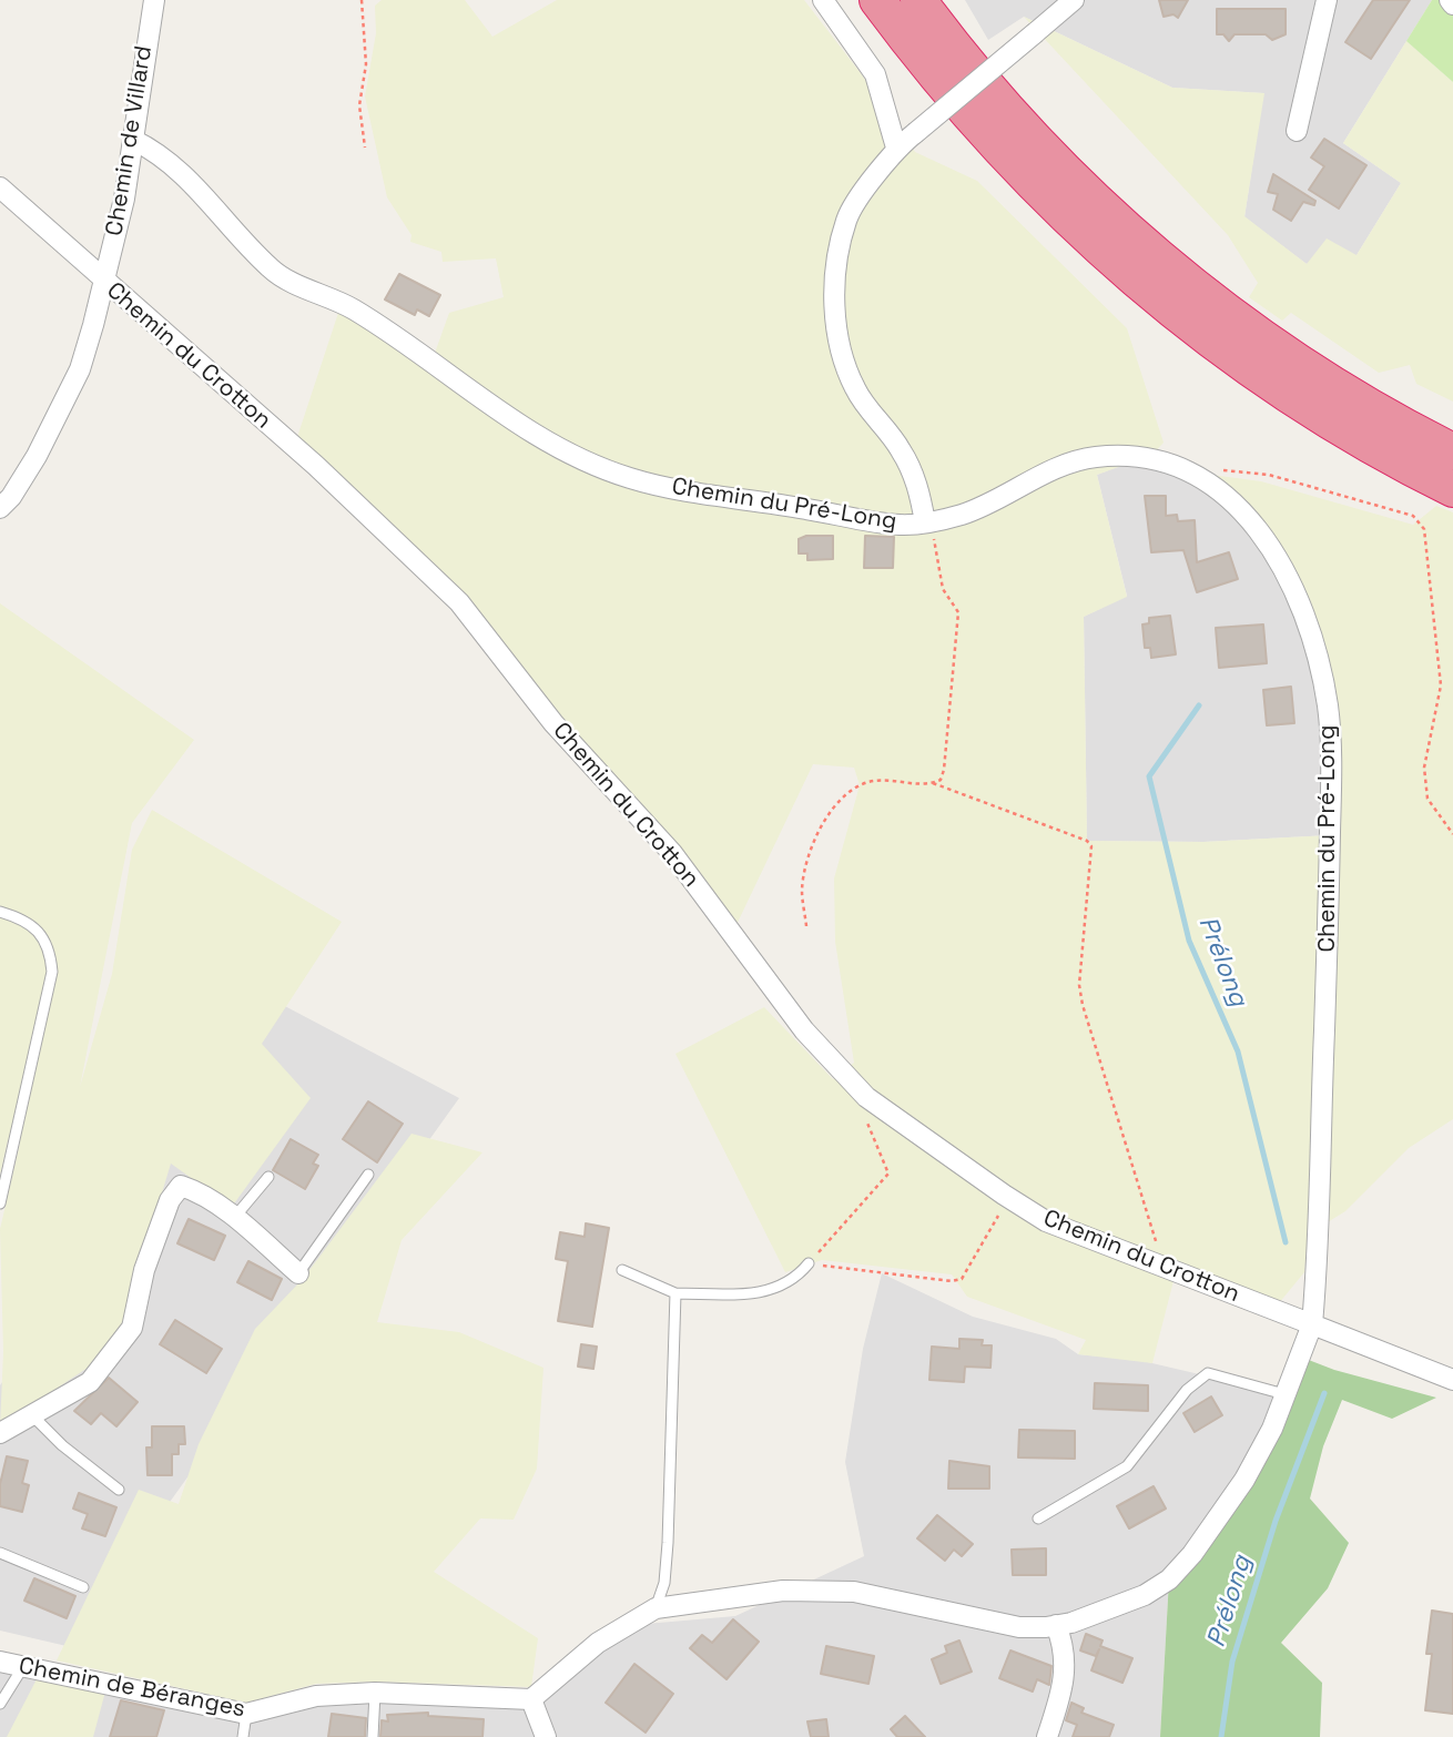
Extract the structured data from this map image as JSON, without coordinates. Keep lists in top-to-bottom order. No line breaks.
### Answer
{"streets":{"street":["Chemin de Villard","Chemin du Crotton","Chemin du Pré-Long","Chemin de Béranges"]},"crossings":[["Chemin de Villard","Chemin du Crotton"],["Chemin de Villard","Chemin du Pré-Long"],["Chemin du Crotton","Chemin du Pré-Long"]],"water":["Prélong"]}
